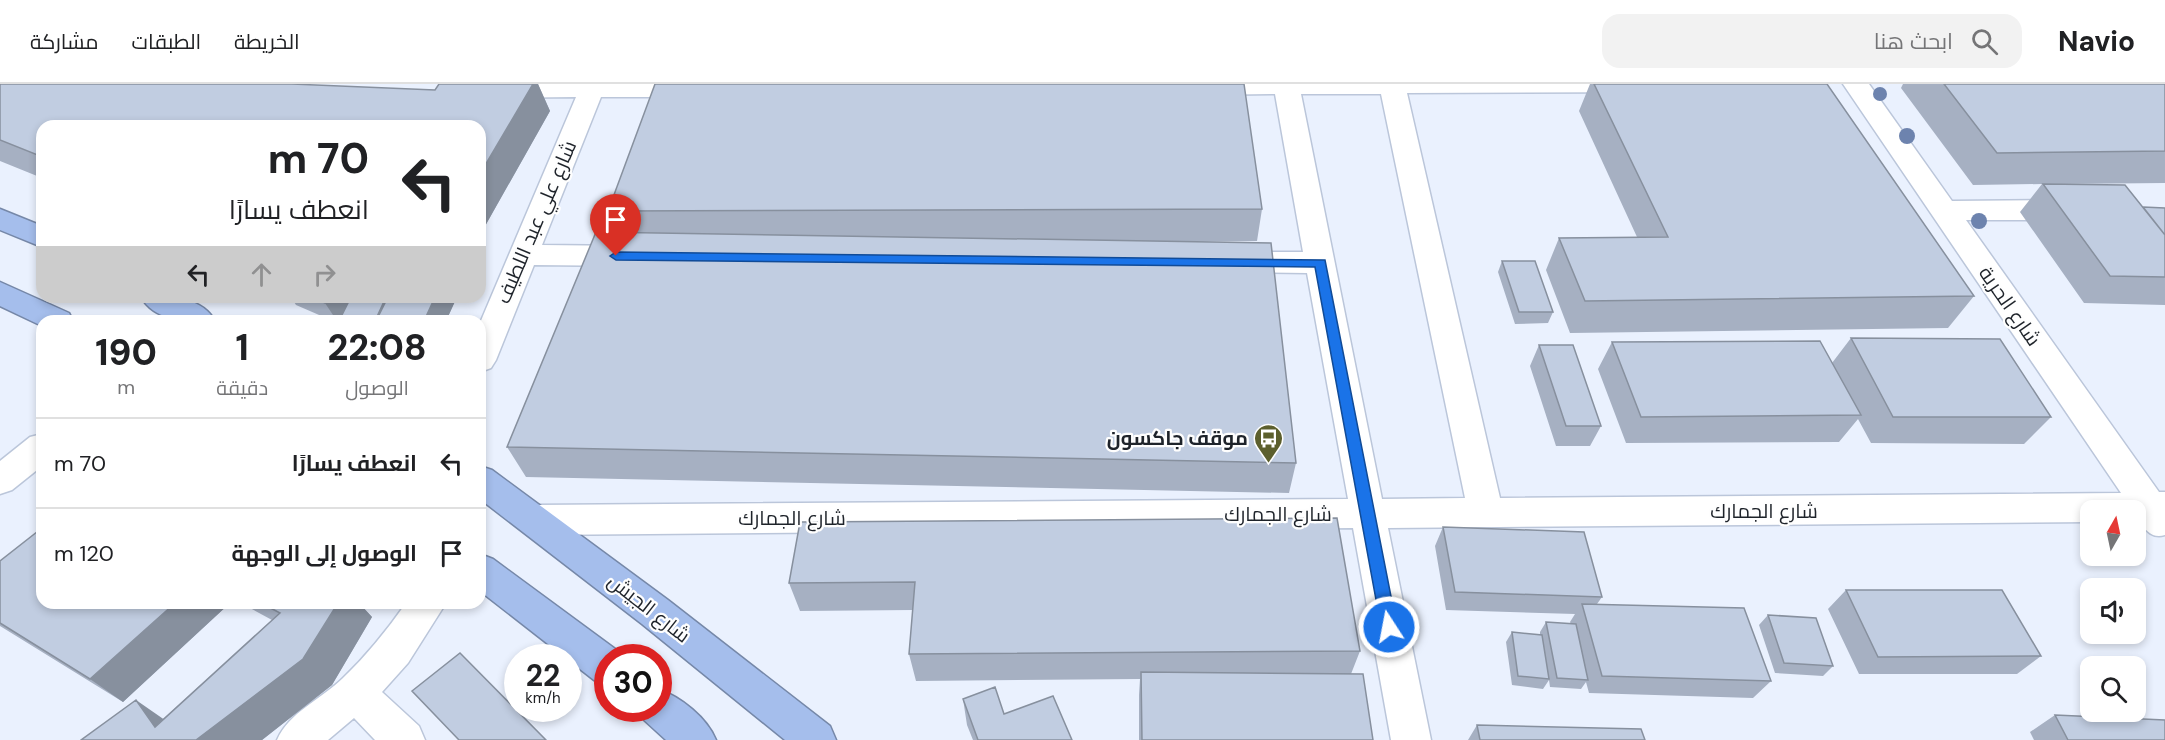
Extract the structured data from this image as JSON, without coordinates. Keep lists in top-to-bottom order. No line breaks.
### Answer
{"streets":{"highway":["شارع الجيش"],"street":["شارع علي عبد اللطيف","شارع الحرية","شارع الجمارك"]},"crossings":[["شارع الحرية","شارع الجمارك"],["شارع الجمارك","شارع الجيش"]],"places":{"bus stop":["موقف جاكسون"]},"north":"top","page":{"header":"Navio","search":"ابحث هنا","nav":["الخريطة","الطبقات","مشاركة"],"turn":["70 m","انعطف يسارًا"],"eta":["22:08","الوصول","1","دقيقة","190","m"],"list":[{"name":"انعطف يسارًا","value":"70 m"},{"name":"الوصول إلى الوجهة","value":"120 m"}],"speed":"22 km/h","limit":"30"}}
